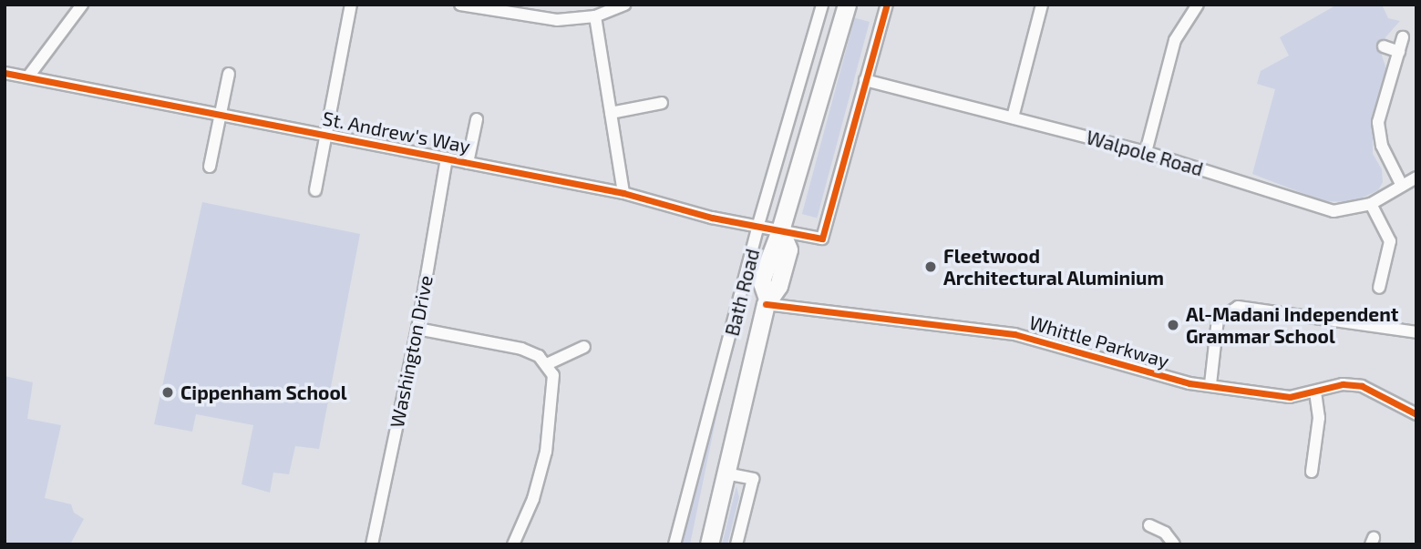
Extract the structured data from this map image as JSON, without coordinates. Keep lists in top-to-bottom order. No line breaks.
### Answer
{"streets":{"main road":["Bath Road"],"street":["St. Andrew's Way","Walpole Road","Whittle Parkway","Washington Drive"]},"crossings":[["St. Andrew's Way","Walpole Road"],["St. Andrew's Way","Bath Road"],["St. Andrew's Way","Washington Drive"],["Bath Road","Whittle Parkway"]],"places":["Fleetwood Architectural Aluminium","Al-Madani Independent Grammar School","Cippenham School"]}
